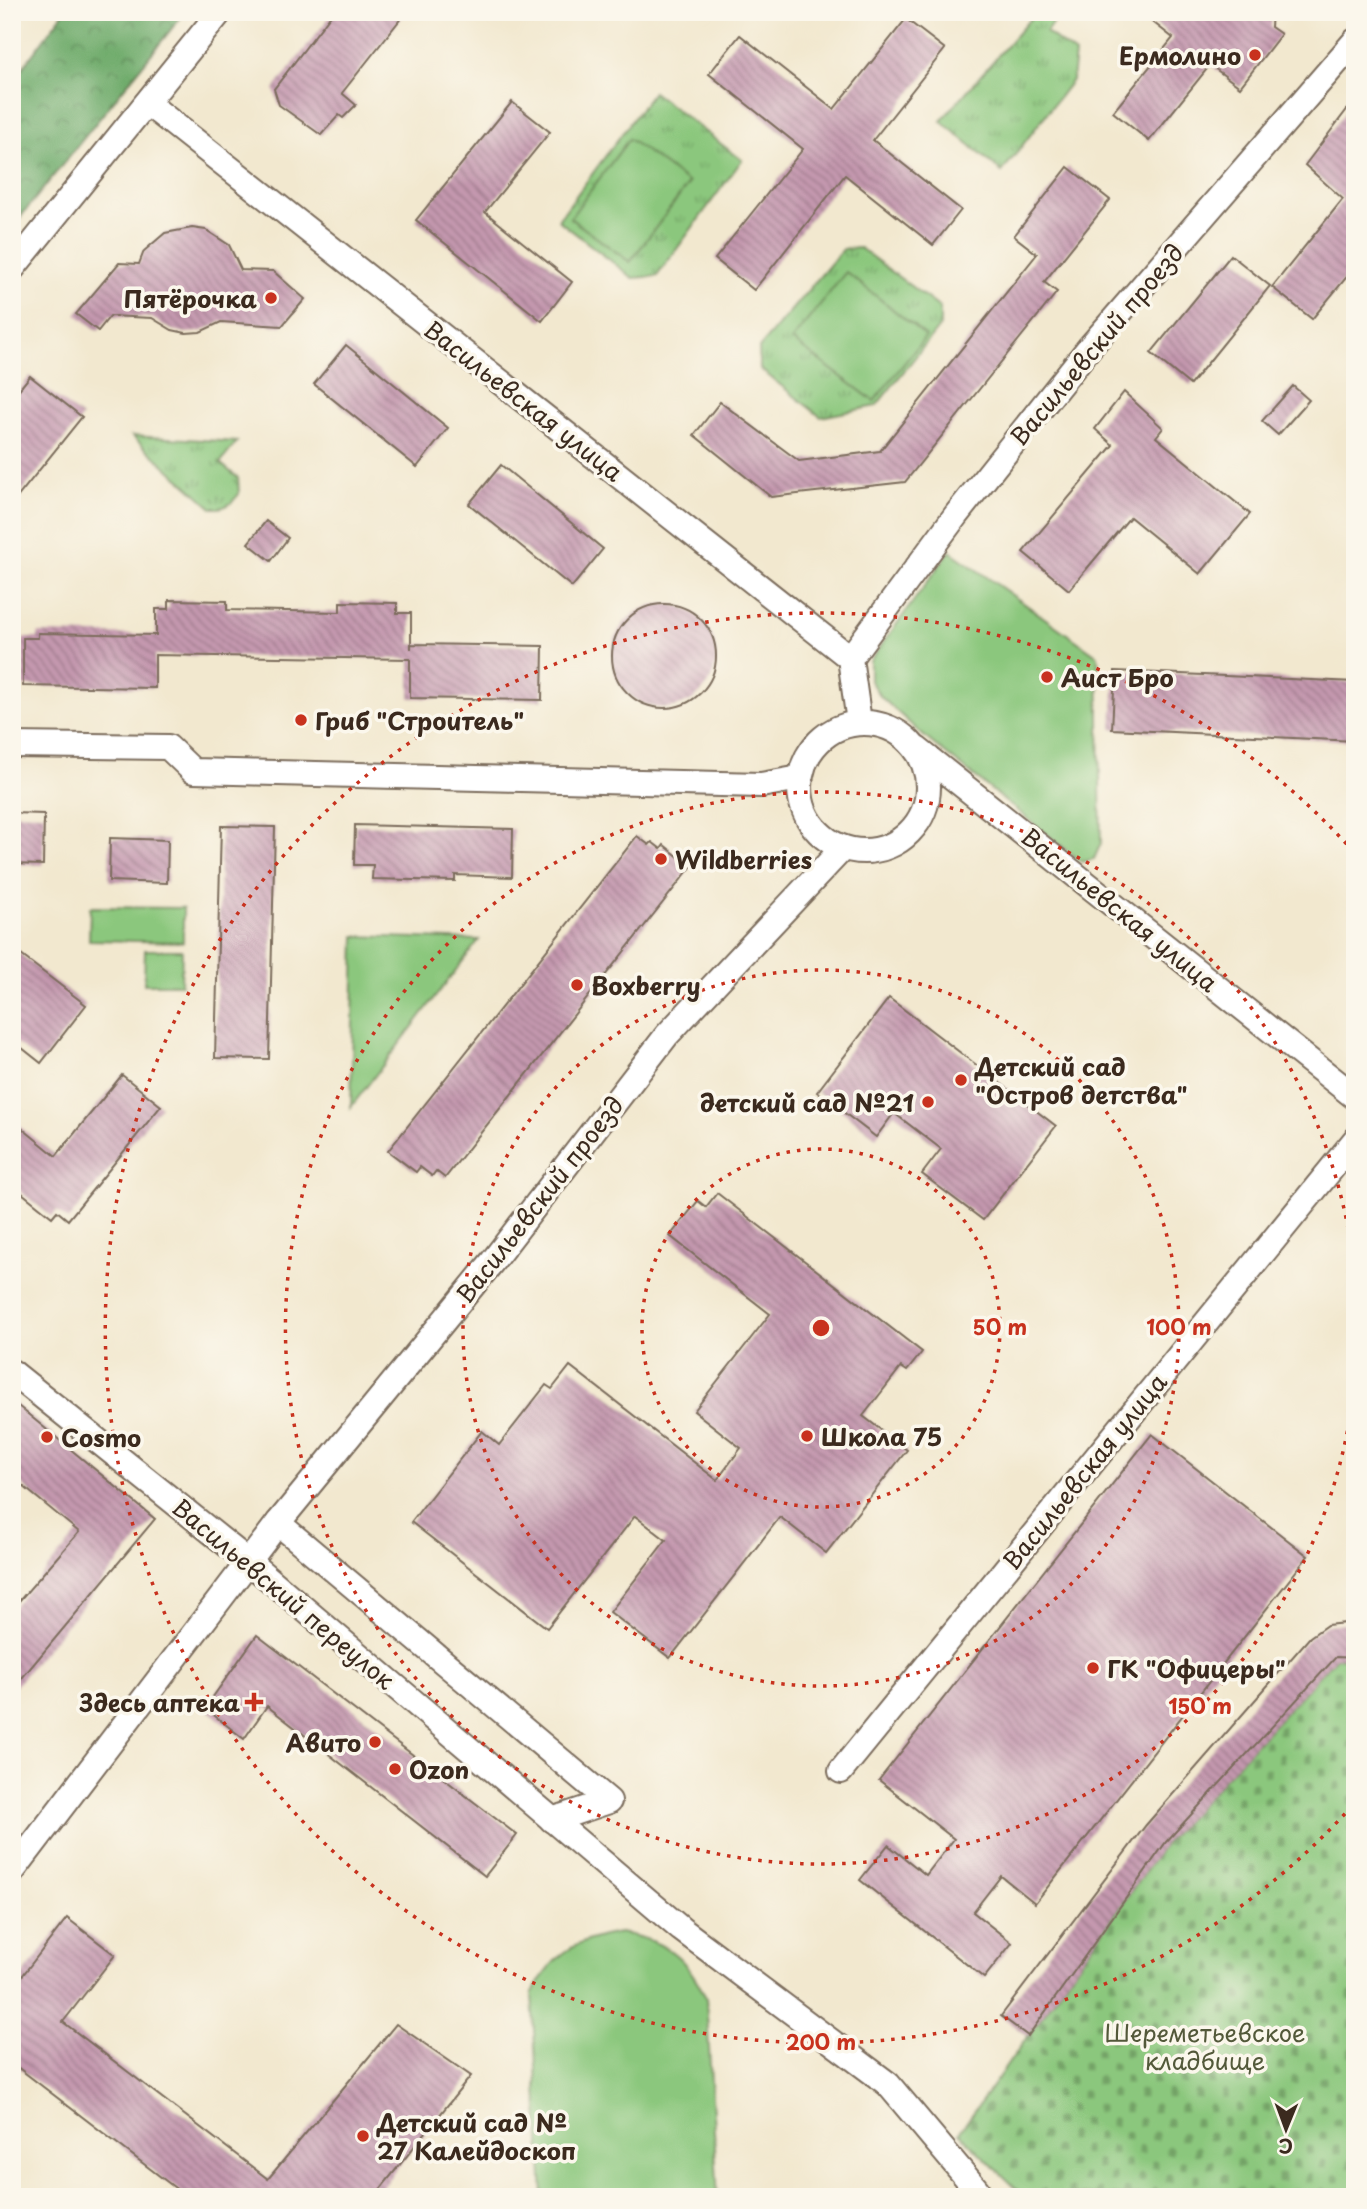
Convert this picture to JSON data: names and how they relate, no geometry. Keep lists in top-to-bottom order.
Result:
{
  "streets": {
    "street": ["Васильевский проезд", "Васильевская улица", "Васильевский переулок"]
  },
  "crossings": [
    ["Васильевский проезд", "Васильевская улица"],
    ["Васильевский проезд", "Васильевский переулок"]
  ],
  "parks": ["Шереметьевское кладбище"],
  "places": {
    "other": [
      "Ермолино",
      "Пятёрочка",
      "Аист Бро",
      "Гриб \"Строитель\"",
      "Wildberries",
      "Boxberry",
      "Детский сад \"Остров детства\"",
      "детский сад №21",
      "Школа 75",
      "Cosmo",
      "ГК \"Офицеры\"",
      "Авито",
      "Ozon",
      "Детский сад № 27 Калейдоскоп"
    ],
    "health": ["Здесь аптека"]
  },
  "north": "bottom",
  "rings": [
    "50 m",
    "100 m",
    "150 m",
    "200 m"
  ]
}
